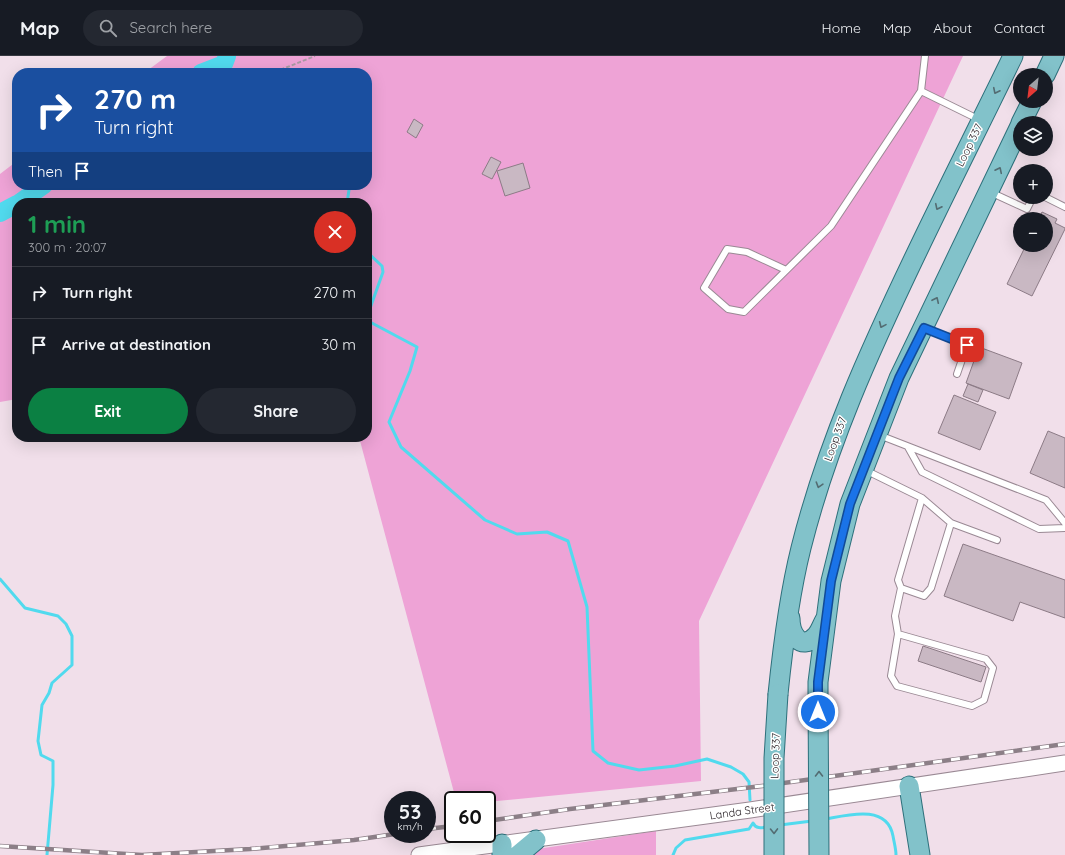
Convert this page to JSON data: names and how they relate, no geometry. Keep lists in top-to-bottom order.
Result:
{
  "streets": {
    "main road": ["Loop 337"],
    "street": ["Landa Street"]
  },
  "north": "bottom left",
  "page": {
    "header": "Map",
    "search": "Search here",
    "nav": [
      "Home",
      "Map",
      "About",
      "Contact"
    ],
    "map_buttons": ["+", "−"],
    "turn": ["270 m", "Turn right"],
    "then": "Then",
    "heading": ["1 min", "300 m · 20:07"],
    "list": [
      {
        "name": "Turn right",
        "value": "270 m"
      },
      {
        "name": "Arrive at destination",
        "value": "30 m"
      }
    ],
    "buttons": ["Exit", "Share"],
    "speed": "53 km/h",
    "limit": "60"
  }
}
